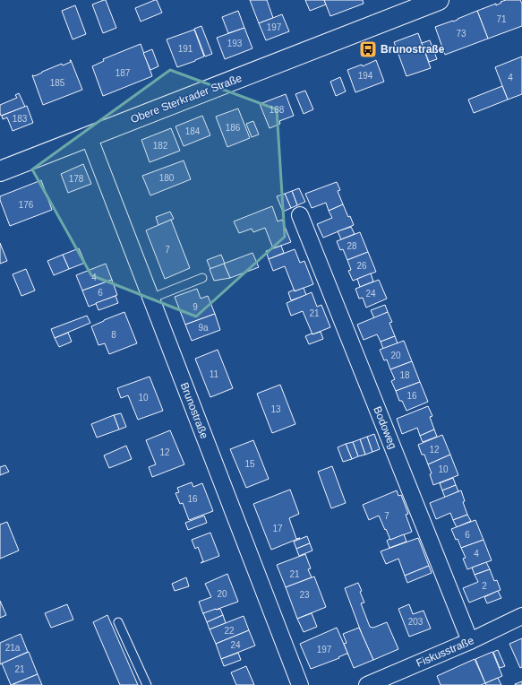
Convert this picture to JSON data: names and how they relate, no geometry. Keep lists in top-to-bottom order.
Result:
{
  "streets": {
    "street": [
      "Obere Sterkrader Straße",
      "Brunostraße",
      "Bodoweg",
      "Fiskusstraße"
    ]
  },
  "crossings": [
    ["Obere Sterkrader Straße", "Brunostraße"],
    ["Bodoweg", "Fiskusstraße"]
  ],
  "places": {
    "bus stop": ["Brunostraße"]
  },
  "house_numbers": [
    "71",
    "197",
    "73",
    "193",
    "191",
    "187",
    "194",
    "4",
    "185",
    "188",
    "183",
    "186",
    "184",
    "182",
    "180",
    "178",
    "176",
    "28",
    "7",
    "26",
    "4",
    "6",
    "24",
    "9",
    "21",
    "9a",
    "8",
    "20",
    "11",
    "18",
    "16",
    "10",
    "13",
    "12",
    "12",
    "15",
    "10",
    "16",
    "7",
    "17",
    "6",
    "4",
    "21",
    "2",
    "20",
    "23",
    "203",
    "22",
    "24",
    "21a",
    "197",
    "21"
  ]
}
